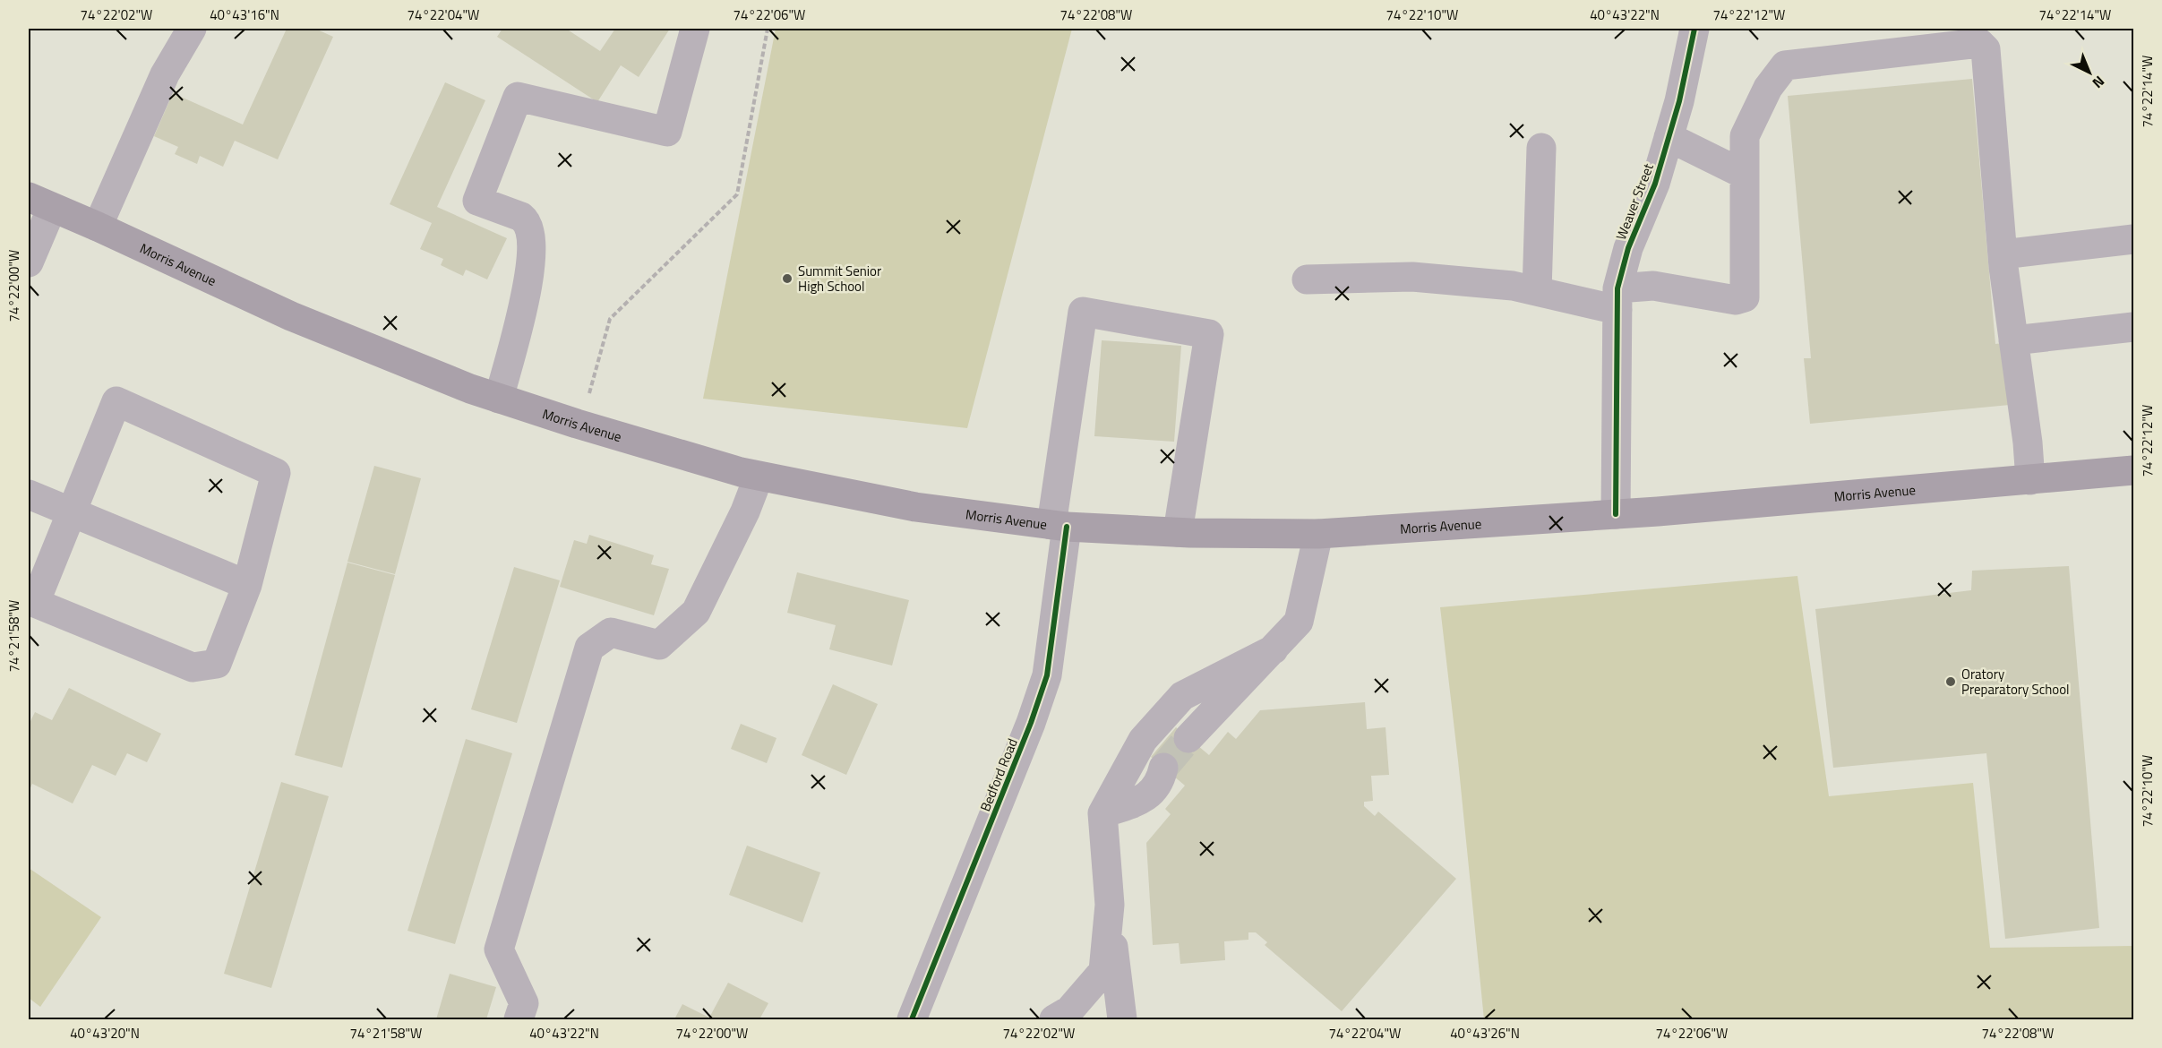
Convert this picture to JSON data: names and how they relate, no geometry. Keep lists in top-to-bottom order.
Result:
{
  "streets": {
    "main road": ["Morris Avenue"],
    "street": ["Weaver Street", "Bedford Road"]
  },
  "crossings": [
    ["Weaver Street", "Morris Avenue"],
    ["Morris Avenue", "Bedford Road"]
  ],
  "places": ["Summit Senior High School", "Oratory Preparatory School"],
  "north": "bottom right",
  "coordinates": [
    "74°22'02\"W",
    "40°43'16\"N",
    "74°22'04\"W",
    "74°22'06\"W",
    "74°22'08\"W",
    "74°22'10\"W",
    "40°43'22\"N",
    "74°22'12\"W",
    "74°22'14\"W",
    "74°22'00\"W",
    "74°21'58\"W",
    "40°43'20\"N",
    "40°43'26\"N"
  ]
}
